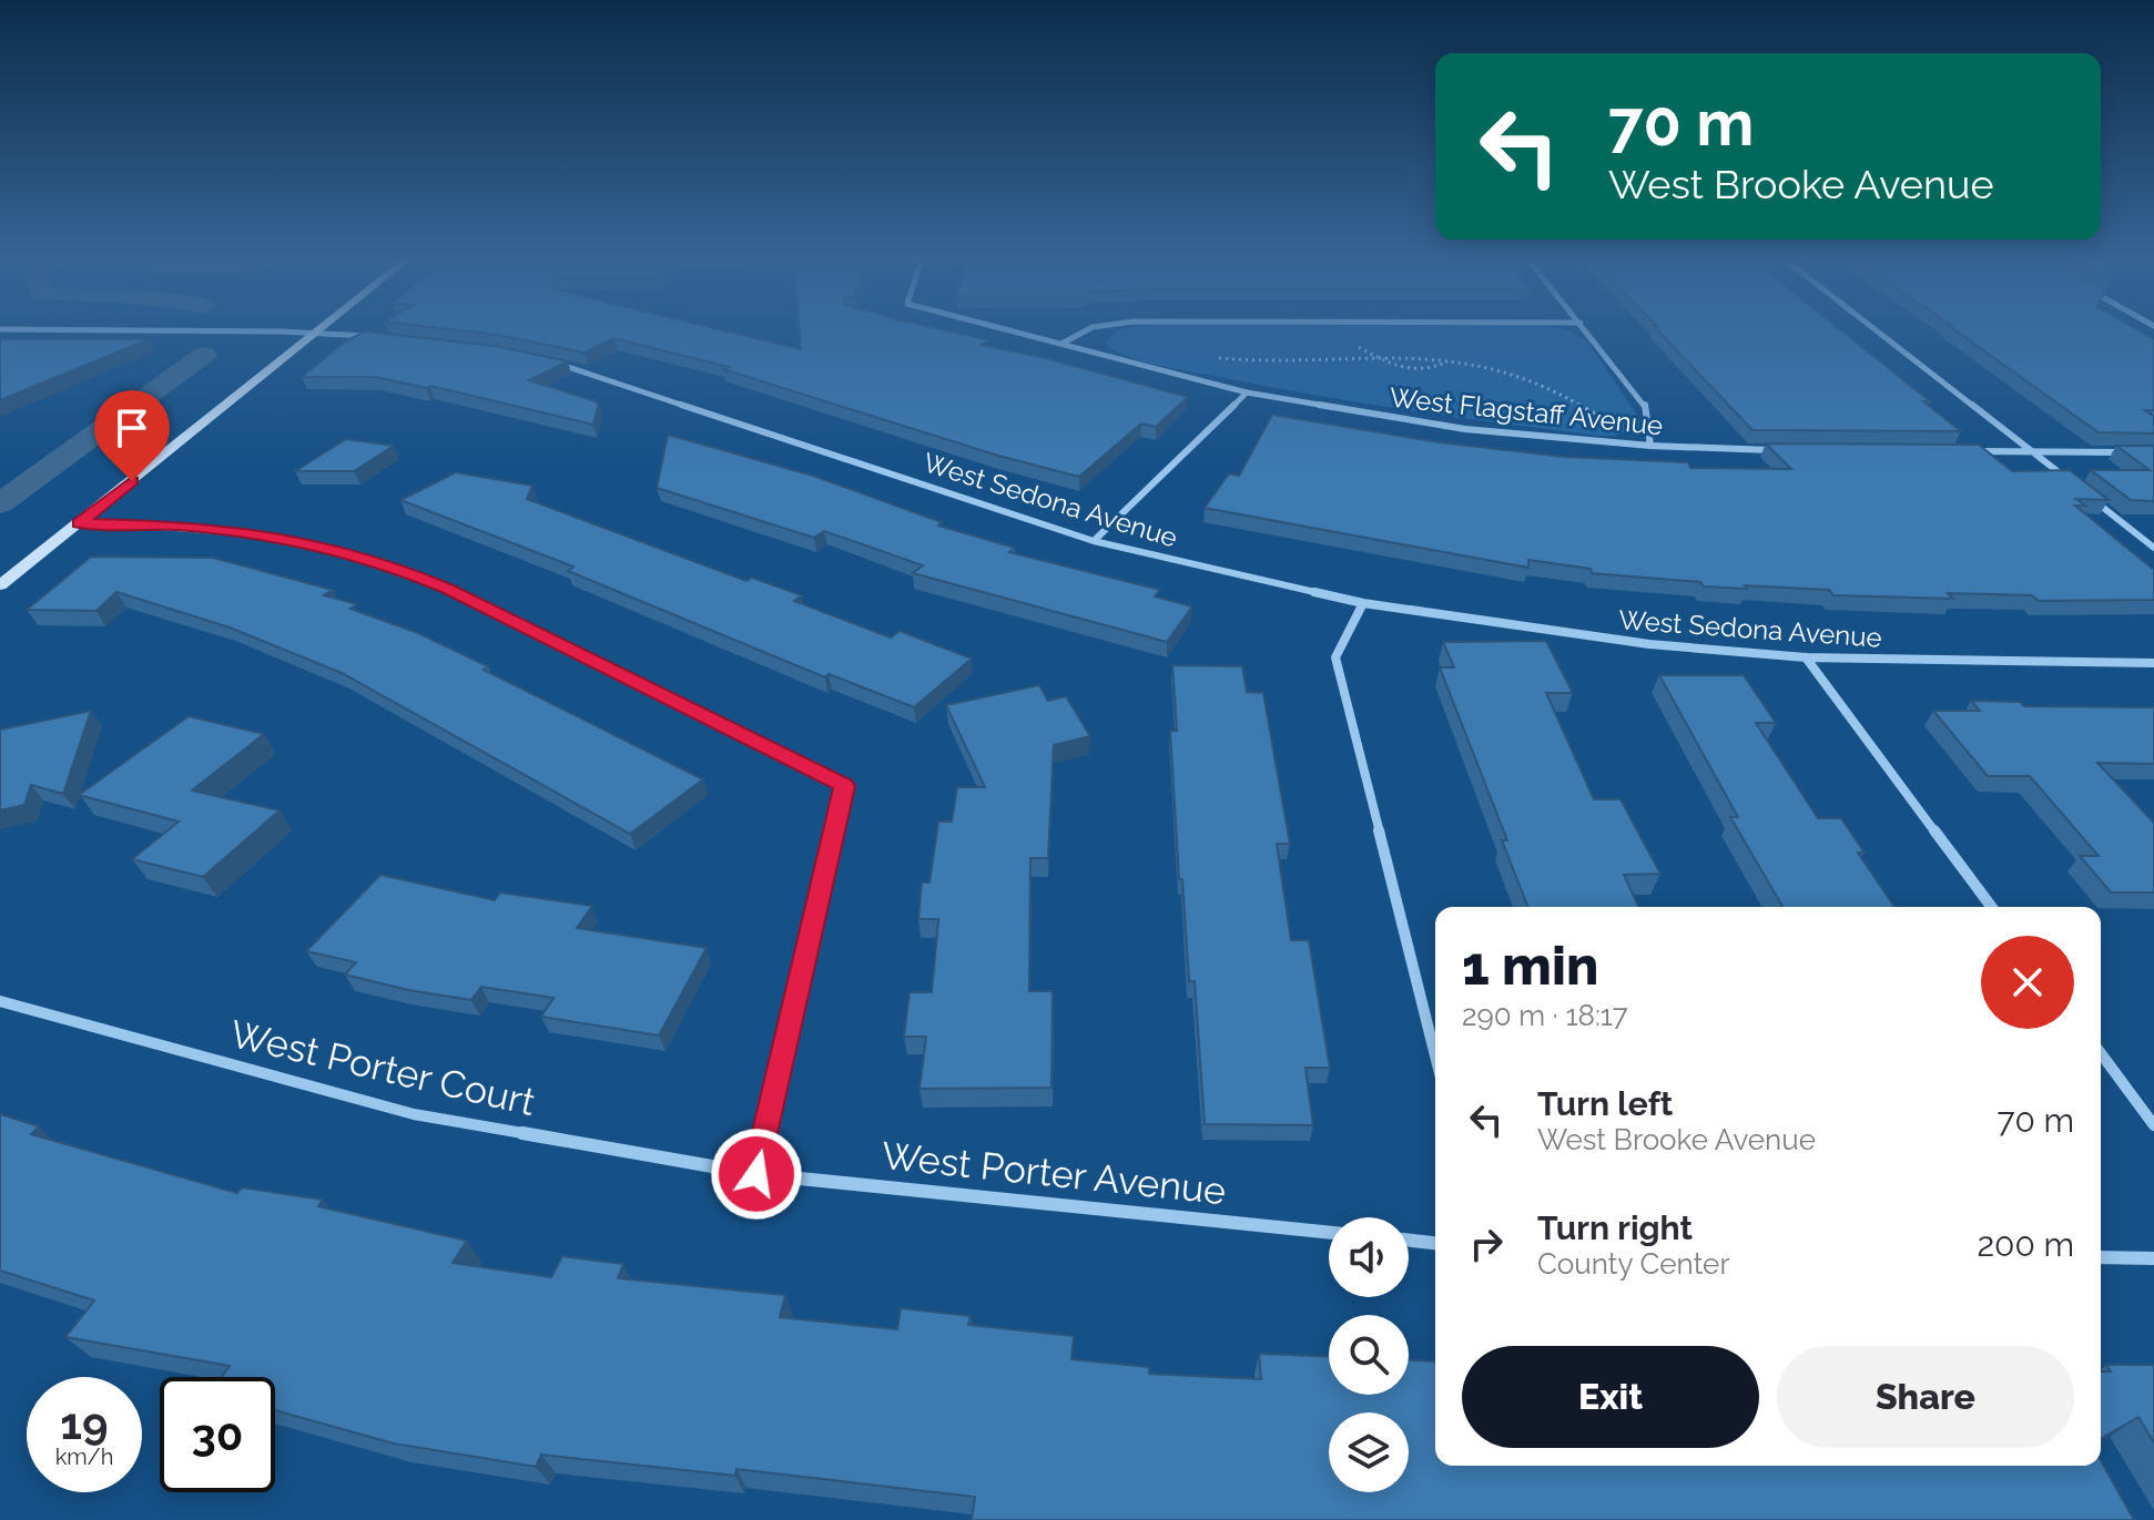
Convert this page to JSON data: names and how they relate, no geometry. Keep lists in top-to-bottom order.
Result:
{
  "streets": {
    "street": [
      "West Flagstaff Avenue",
      "West Sedona Avenue",
      "West Porter Court",
      "West Porter Avenue"
    ]
  },
  "crossings": [
    ["West Porter Court", "West Porter Avenue"]
  ],
  "page": {
    "turn": ["70 m", "West Brooke Avenue"],
    "heading": ["1 min", "290 m · 18:17"],
    "list": [
      {
        "name": "Turn left",
        "note": "West Brooke Avenue",
        "value": "70 m"
      },
      {
        "name": "Turn right",
        "note": "County Center",
        "value": "200 m"
      }
    ],
    "buttons": ["Exit", "Share"],
    "speed": "19 km/h",
    "limit": "30"
  }
}
